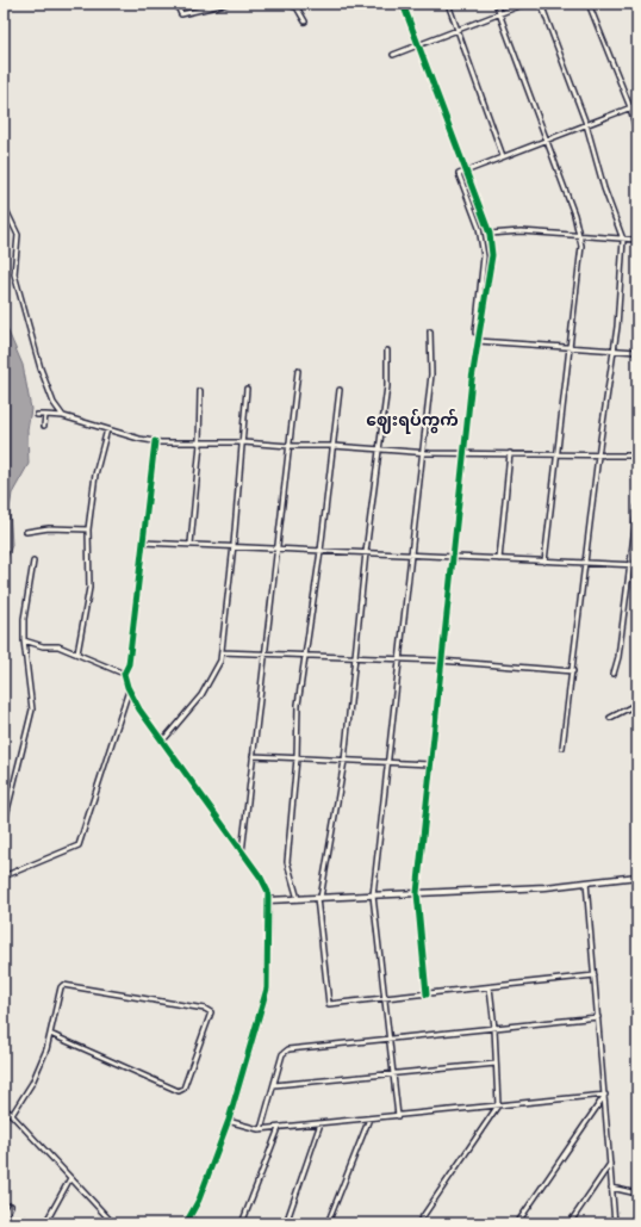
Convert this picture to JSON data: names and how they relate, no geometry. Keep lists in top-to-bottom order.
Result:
{
  "districts": ["ဈေးရပ်ကွက်"]
}
